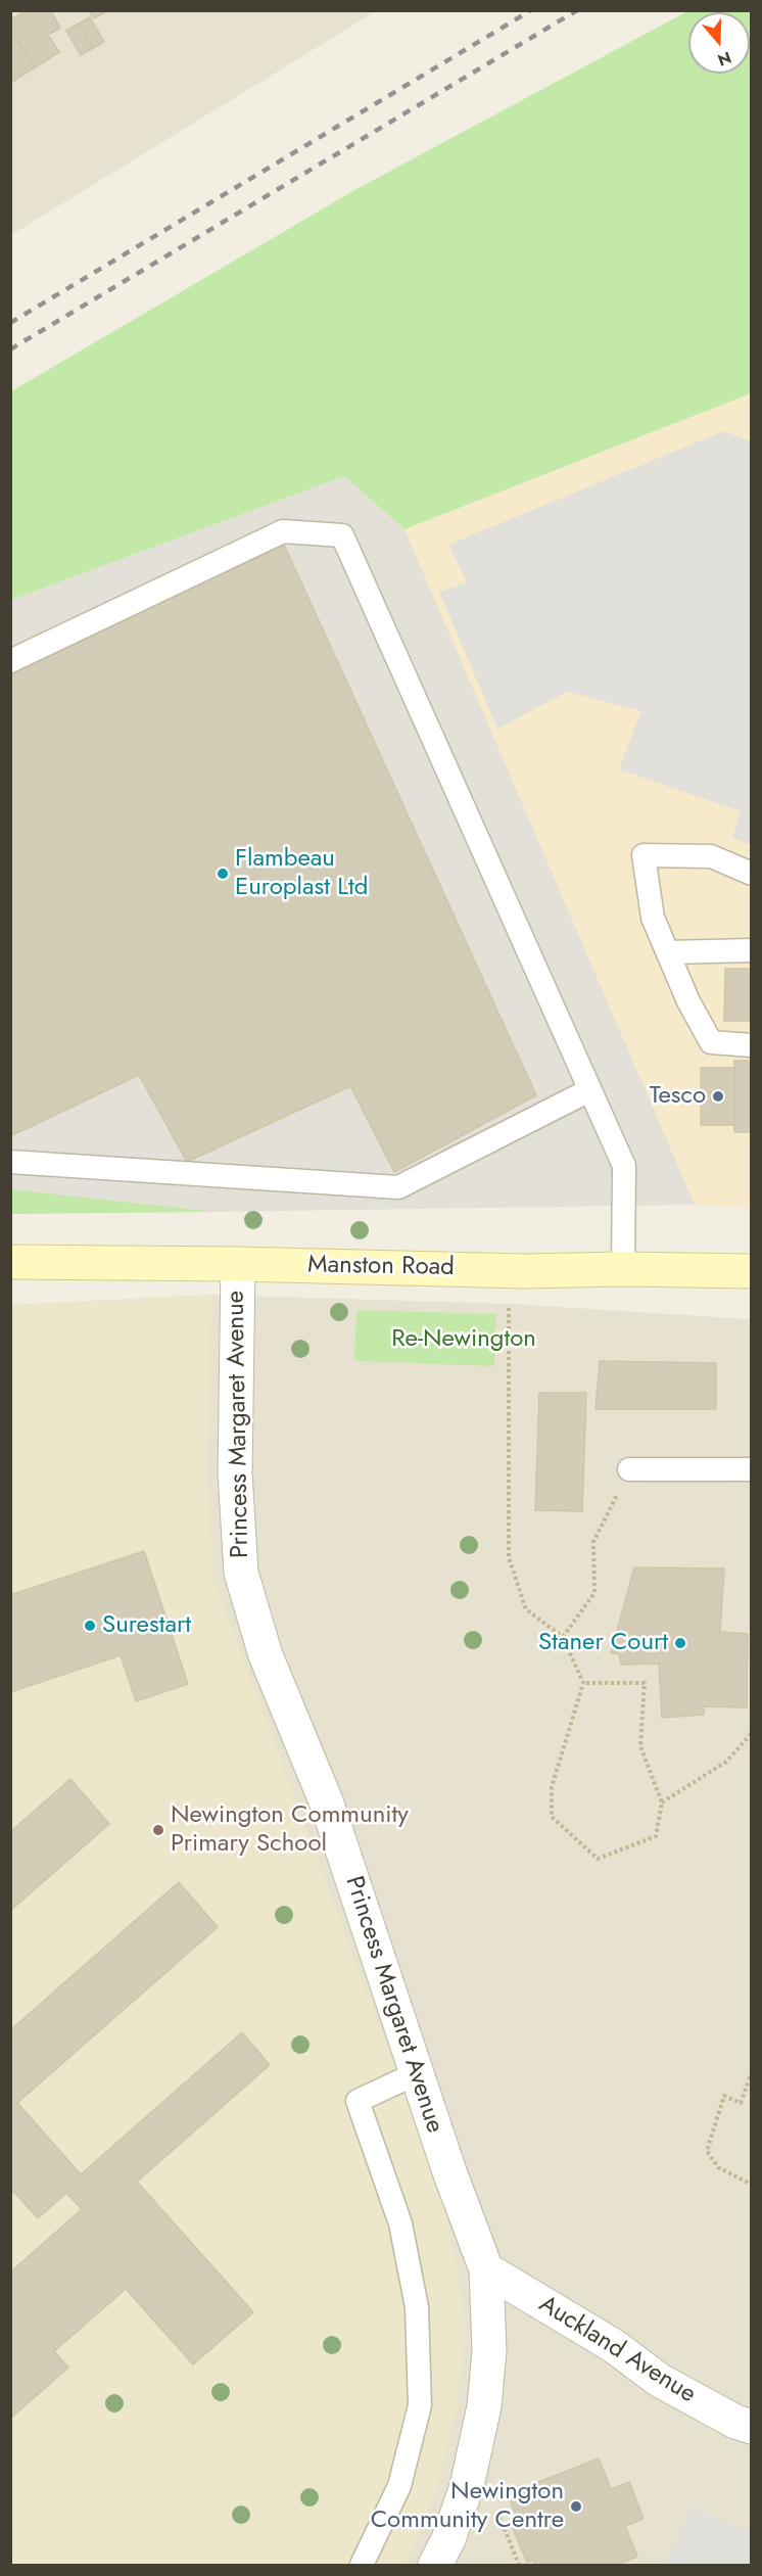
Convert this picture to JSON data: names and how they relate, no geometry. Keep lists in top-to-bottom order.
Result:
{
  "streets": {
    "main road": ["Manston Road"],
    "street": ["Princess Margaret Avenue", "Auckland Avenue"]
  },
  "crossings": [
    ["Manston Road", "Princess Margaret Avenue"],
    ["Princess Margaret Avenue", "Auckland Avenue"]
  ],
  "parks": ["Re-Newington"],
  "places": [
    "Flambeau Europlast Ltd",
    "Tesco",
    "Surestart",
    "Staner Court",
    "Newington Community Primary School",
    "Newington Community Centre"
  ],
  "north": "bottom"
}
